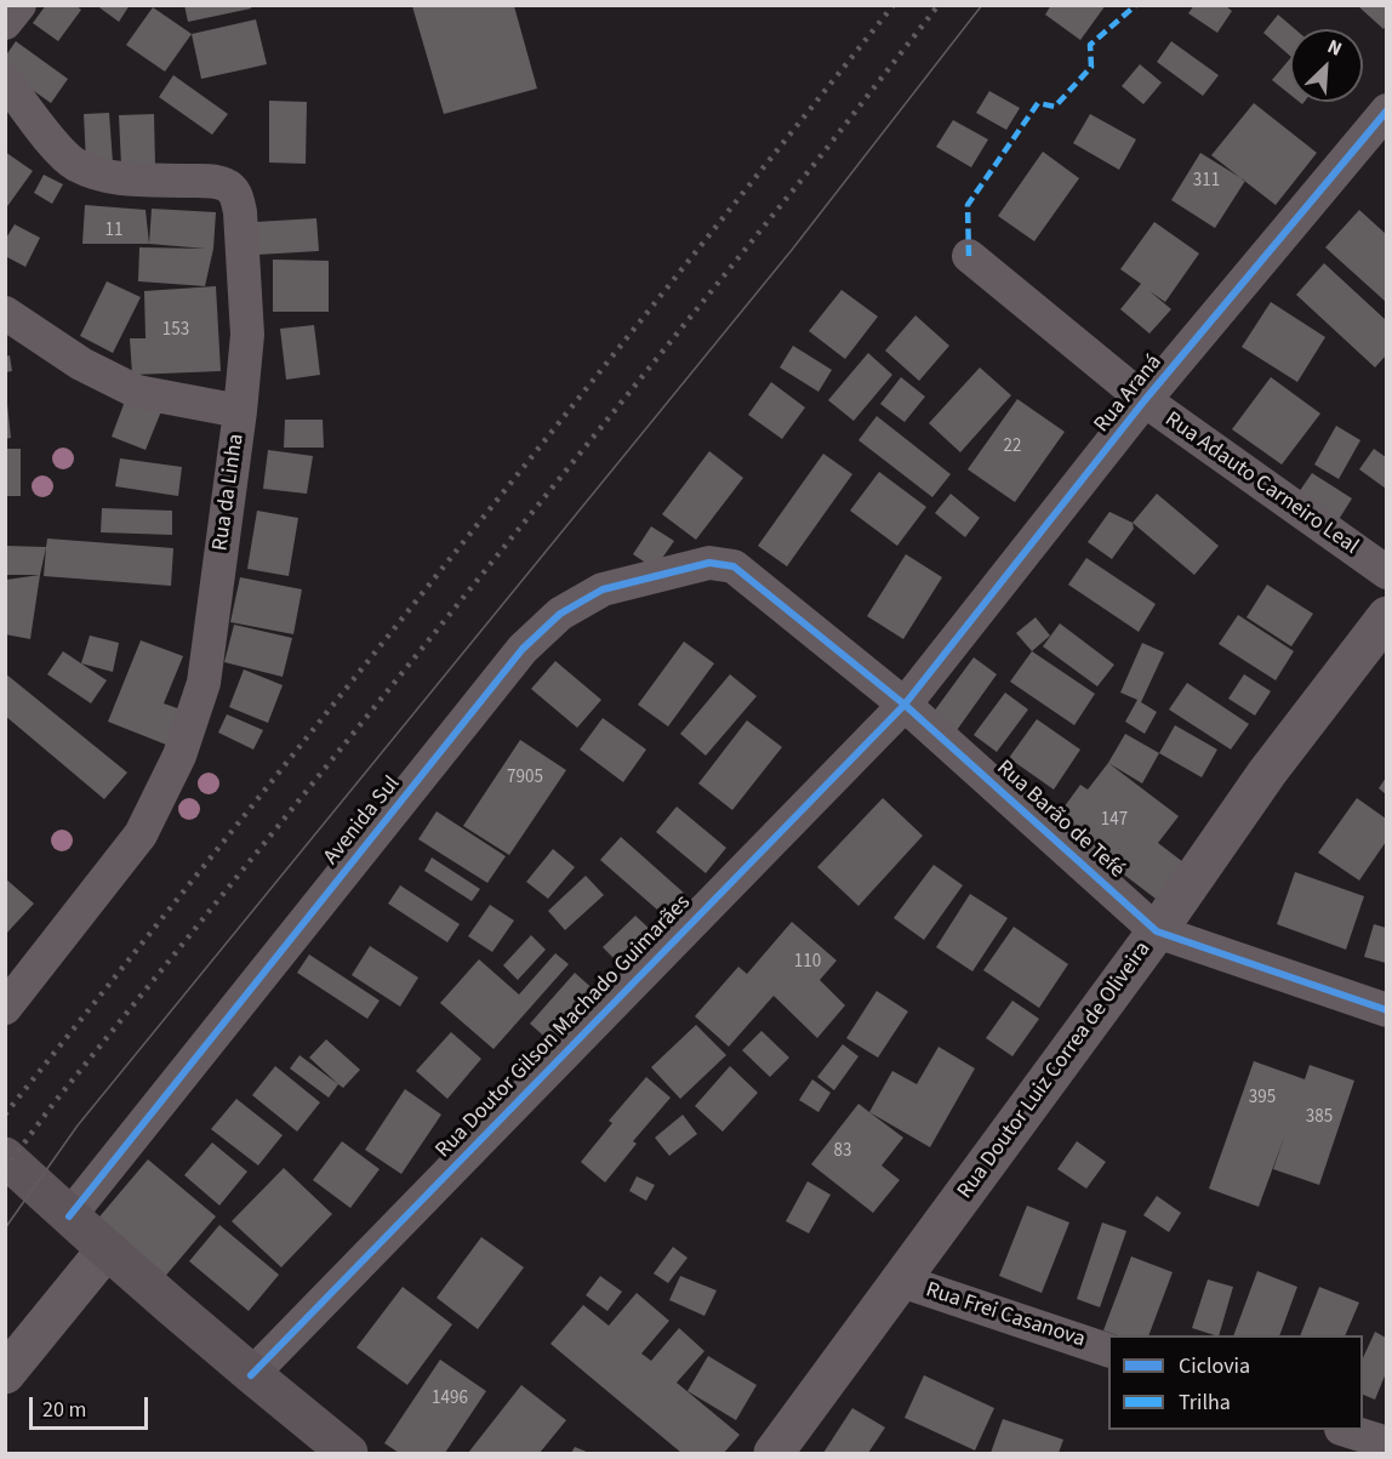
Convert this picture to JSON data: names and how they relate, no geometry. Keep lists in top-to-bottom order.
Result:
{
  "streets": {
    "street": [
      "Rua Araná",
      "Rua Adauto Carneiro Leal",
      "Rua da Linha",
      "Rua Barão de Tefé",
      "Avenida Sul",
      "Rua Doutor Gilson Machado Guimarães",
      "Rua Doutor Luiz Correa de Oliveira",
      "Rua Frei Casanova"
    ]
  },
  "crossings": [
    ["Rua Araná", "Rua Adauto Carneiro Leal"],
    ["Rua Araná", "Rua Barão de Tefé"],
    ["Rua Araná", "Rua Doutor Gilson Machado Guimarães"],
    ["Rua Barão de Tefé", "Avenida Sul"],
    ["Rua Barão de Tefé", "Rua Doutor Gilson Machado Guimarães"],
    ["Rua Barão de Tefé", "Rua Doutor Luiz Correa de Oliveira"],
    ["Rua Doutor Luiz Correa de Oliveira", "Rua Frei Casanova"]
  ],
  "house_numbers": [
    "311",
    "11",
    "153",
    "22",
    "7905",
    "147",
    "110",
    "395",
    "385",
    "83",
    "1496"
  ],
  "legend": ["Ciclovia", "Trilha"],
  "scale_bar": "20 m",
  "north": "top right"
}
